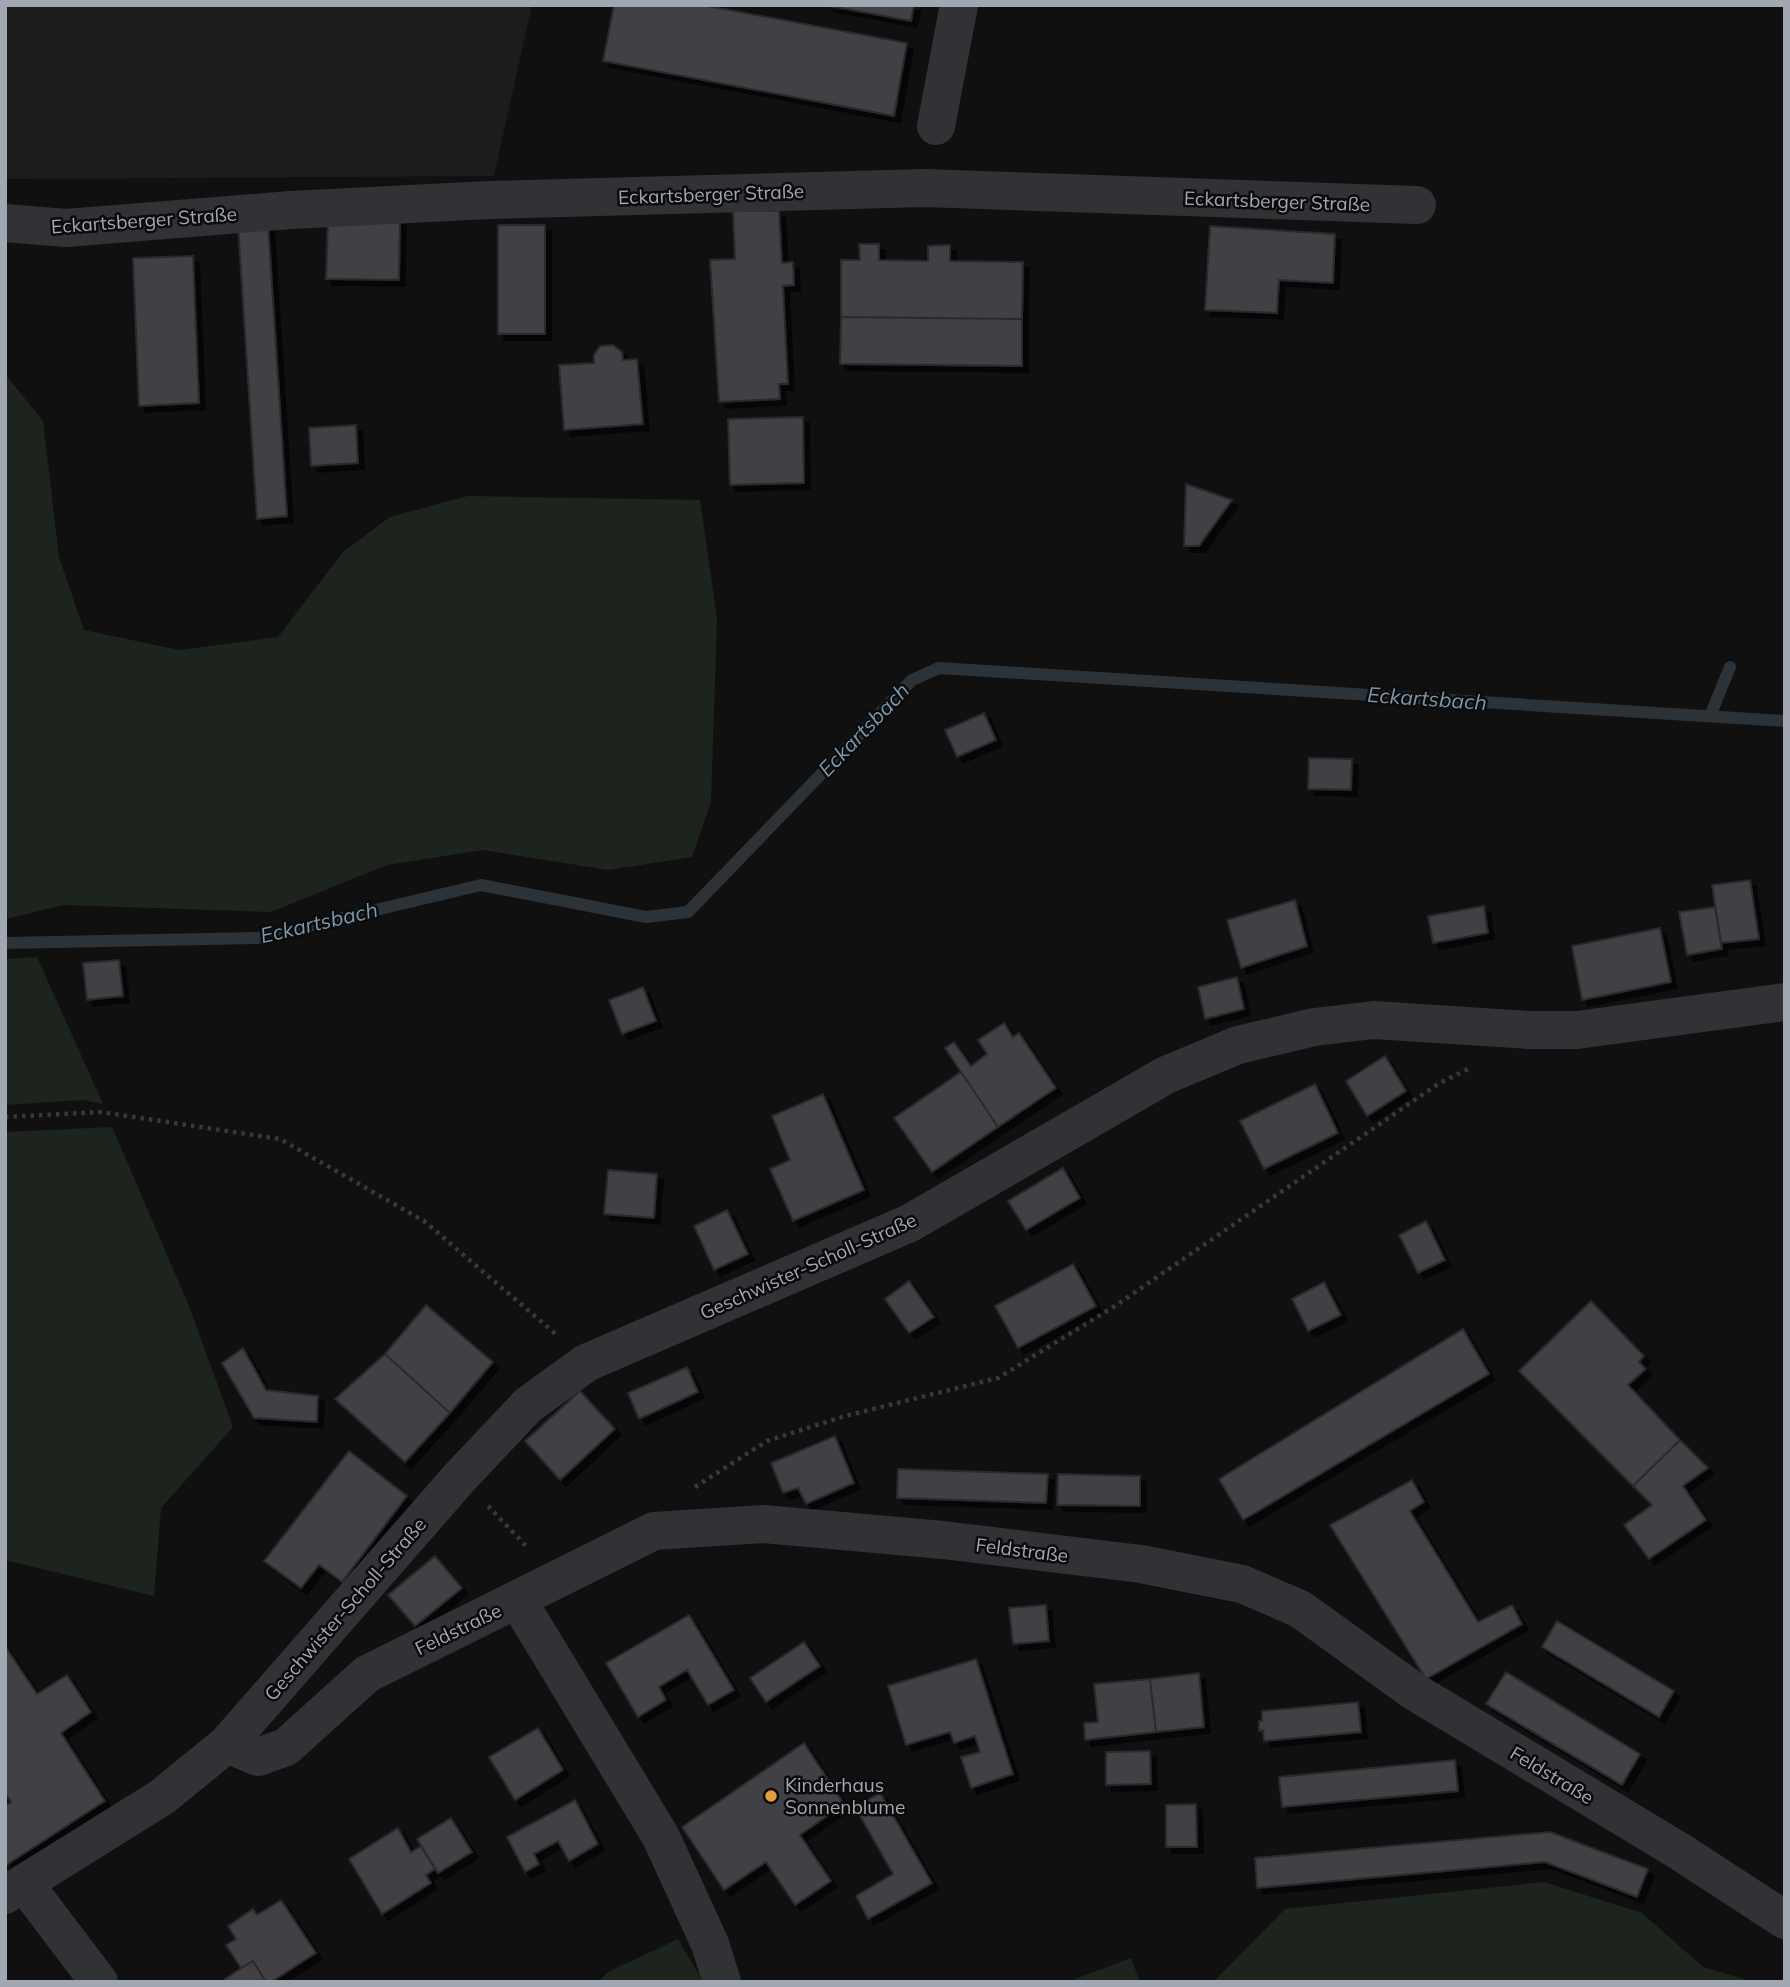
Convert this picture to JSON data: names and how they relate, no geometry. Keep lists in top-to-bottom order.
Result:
{
  "streets": {
    "street": ["Eckartsberger Straße", "Geschwister-Scholl-Straße", "Feldstraße"]
  },
  "crossings": [
    ["Geschwister-Scholl-Straße", "Feldstraße"]
  ],
  "water": ["Eckartsbach"],
  "places": ["Kinderhaus Sonnenblume"]
}
